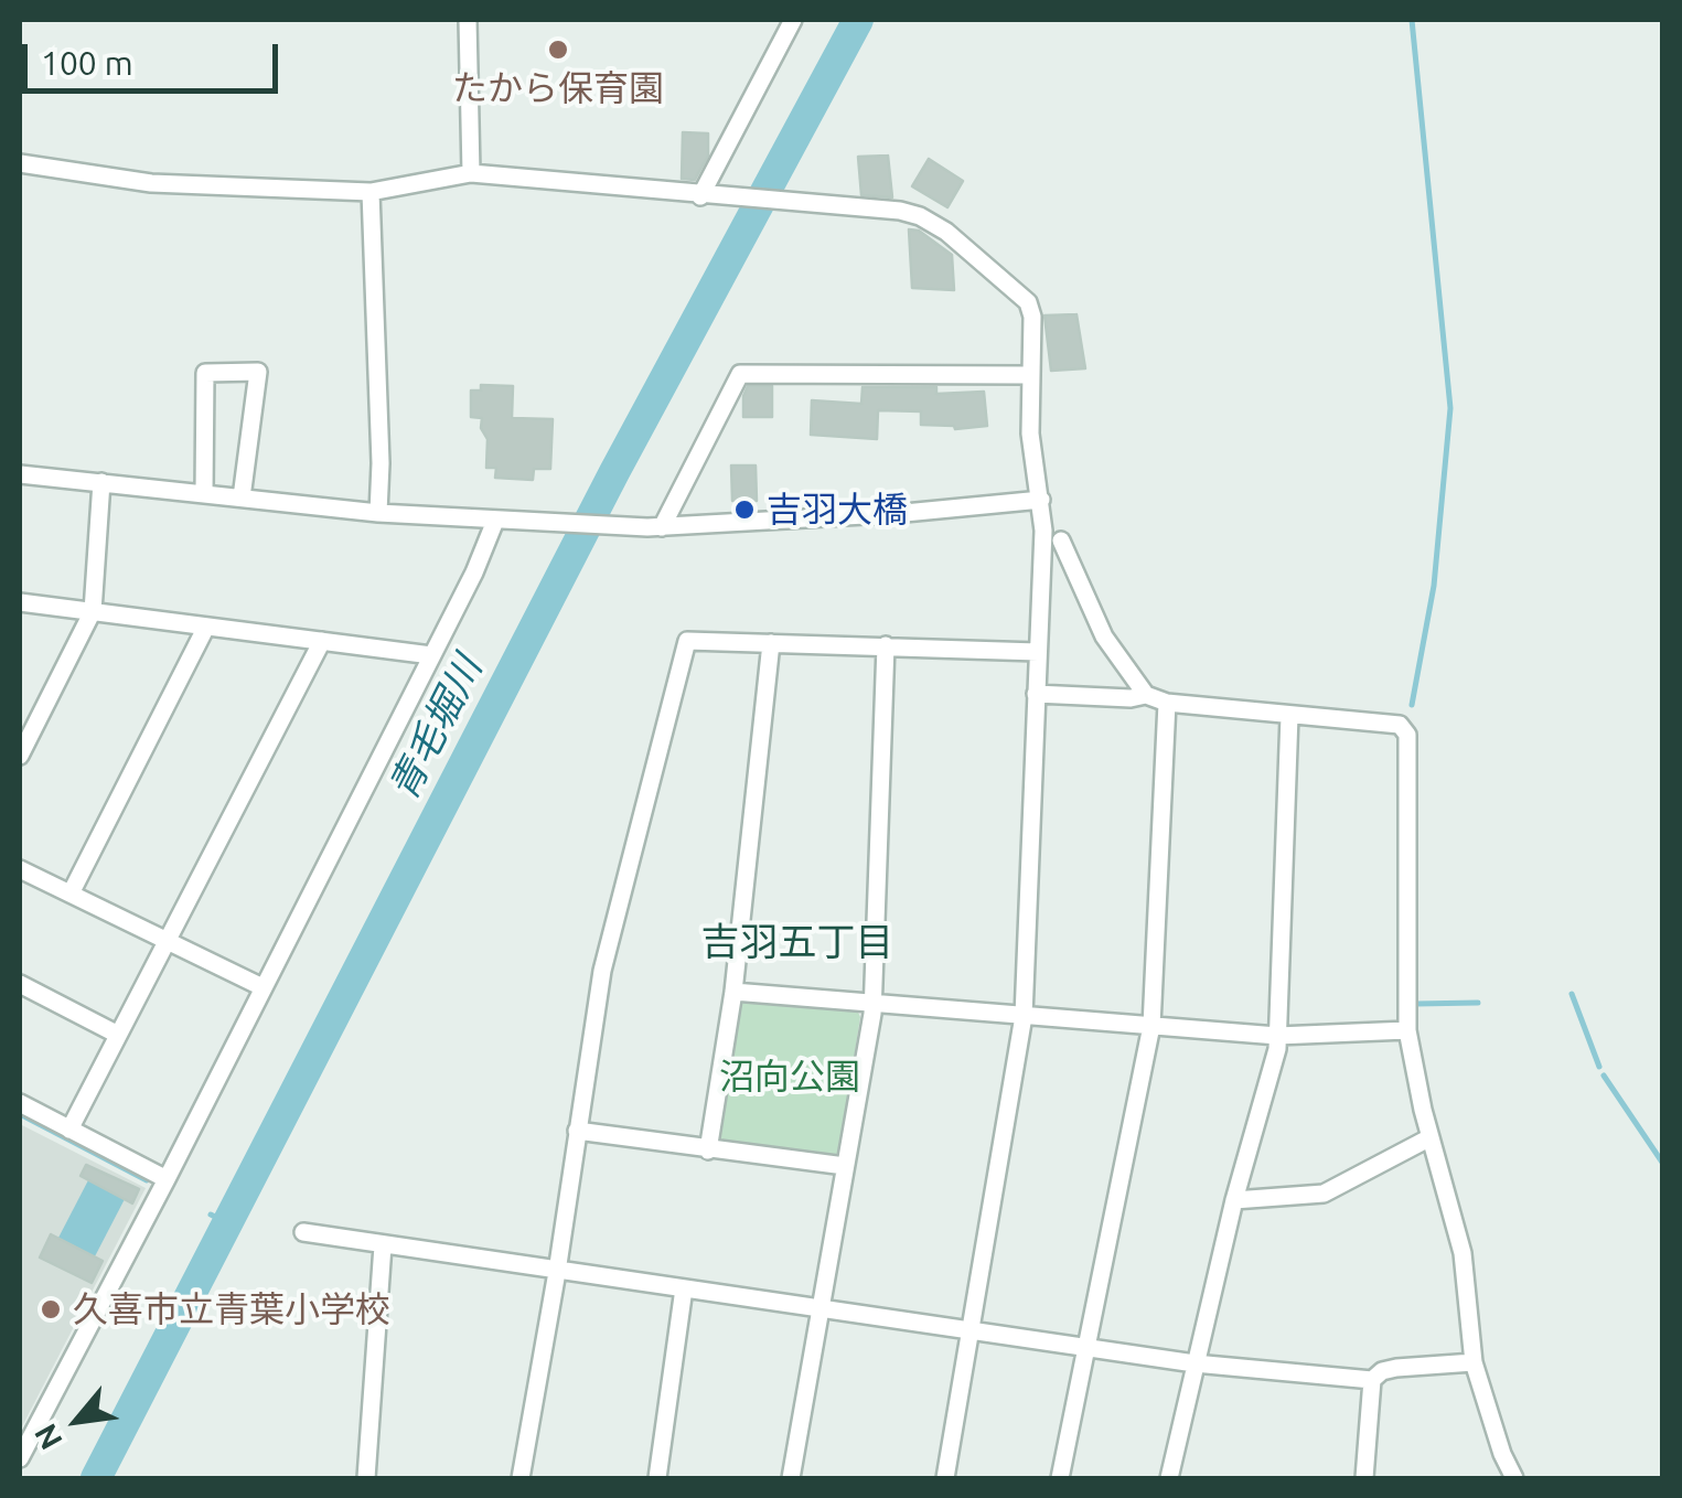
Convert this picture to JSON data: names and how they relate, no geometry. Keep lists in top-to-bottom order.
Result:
{
  "districts": ["吉羽五丁目"],
  "water": ["青毛堀川"],
  "parks": ["沼向公園"],
  "places": ["たから保育園", "吉羽大橋", "久喜市立青葉小学校"],
  "scale_bar": "100 m",
  "north": "bottom left"
}
